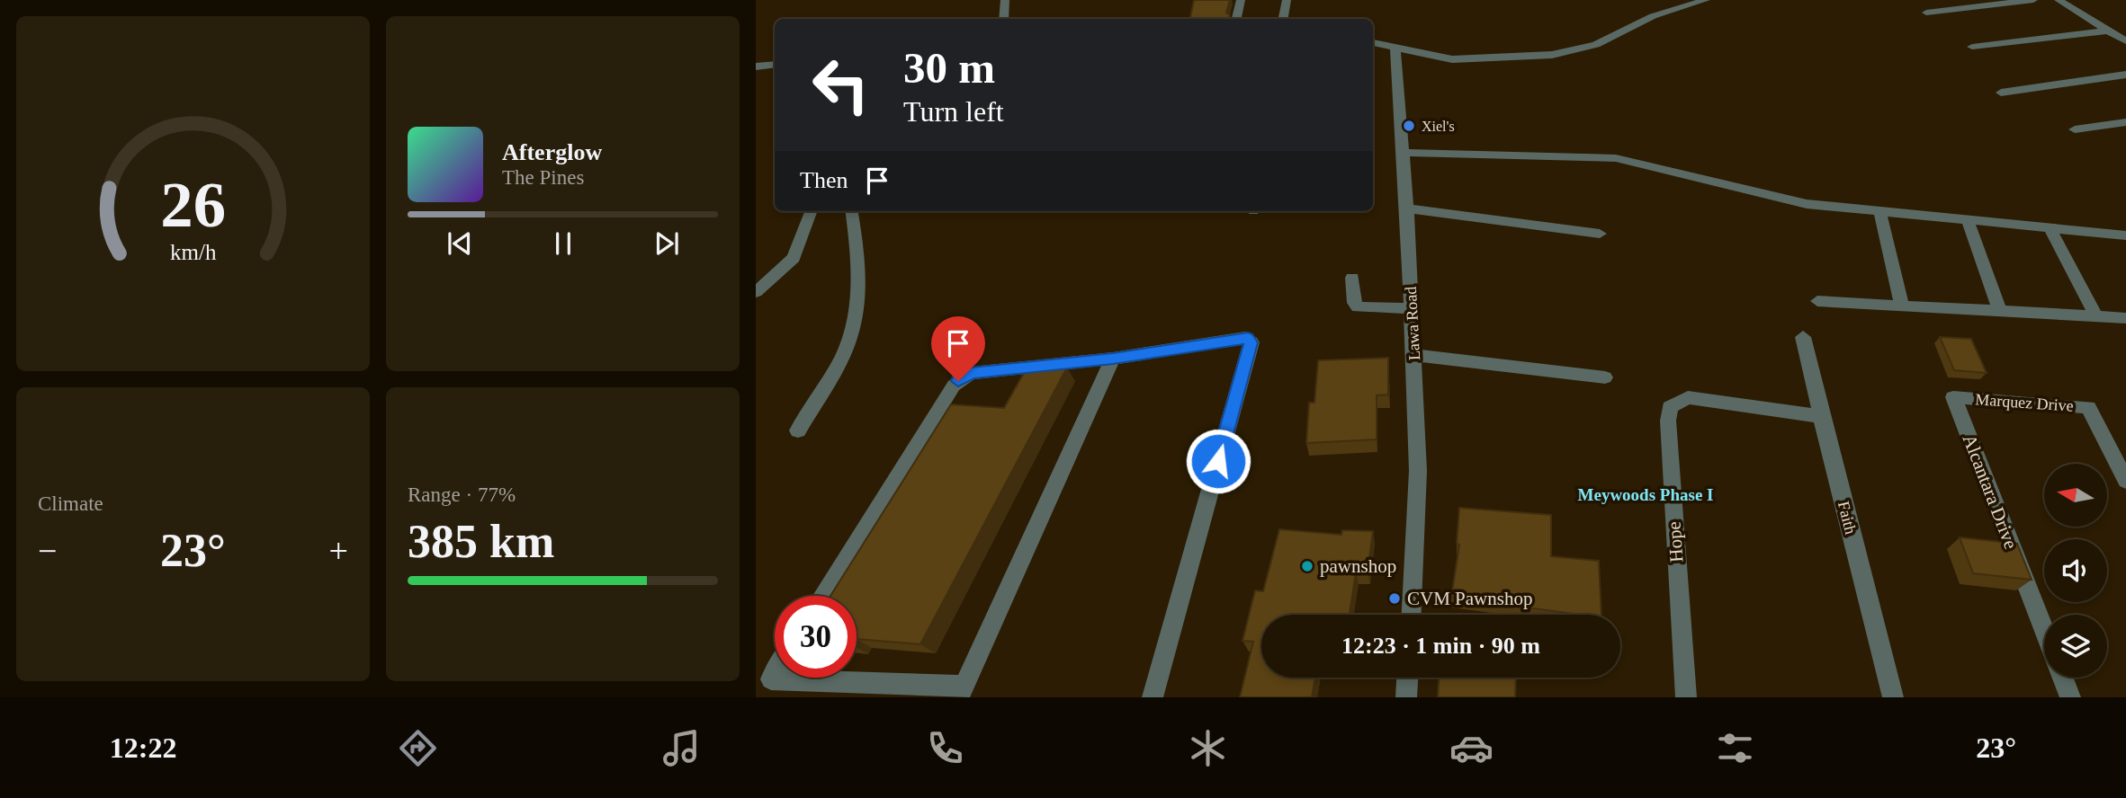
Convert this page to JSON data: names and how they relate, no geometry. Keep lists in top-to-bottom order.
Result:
{
  "streets": {
    "street": [
      "Lawa Road",
      "Marquez Drive",
      "Alcantara Drive",
      "Faith",
      "Hope"
    ]
  },
  "crossings": [
    ["Marquez Drive", "Alcantara Drive"],
    ["Faith", "Hope"]
  ],
  "districts": ["Meywoods Phase I"],
  "places": ["Xiel's", "pawnshop", "CVM Pawnshop"],
  "north": "left",
  "page": {
    "turn": ["30 m", "Turn left"],
    "song": ["Afterglow", "The Pines"],
    "then": "Then",
    "tile": [
      "Climate",
      ["Range · 77%", "385 km"]
    ],
    "heat": ["−", "23°", "+"],
    "limit": "30",
    "trip": "12:23 · 1 min · 90 m",
    "tabs": ["12:22", "23°"],
    "gauge": ["26", "km/h"]
  }
}
